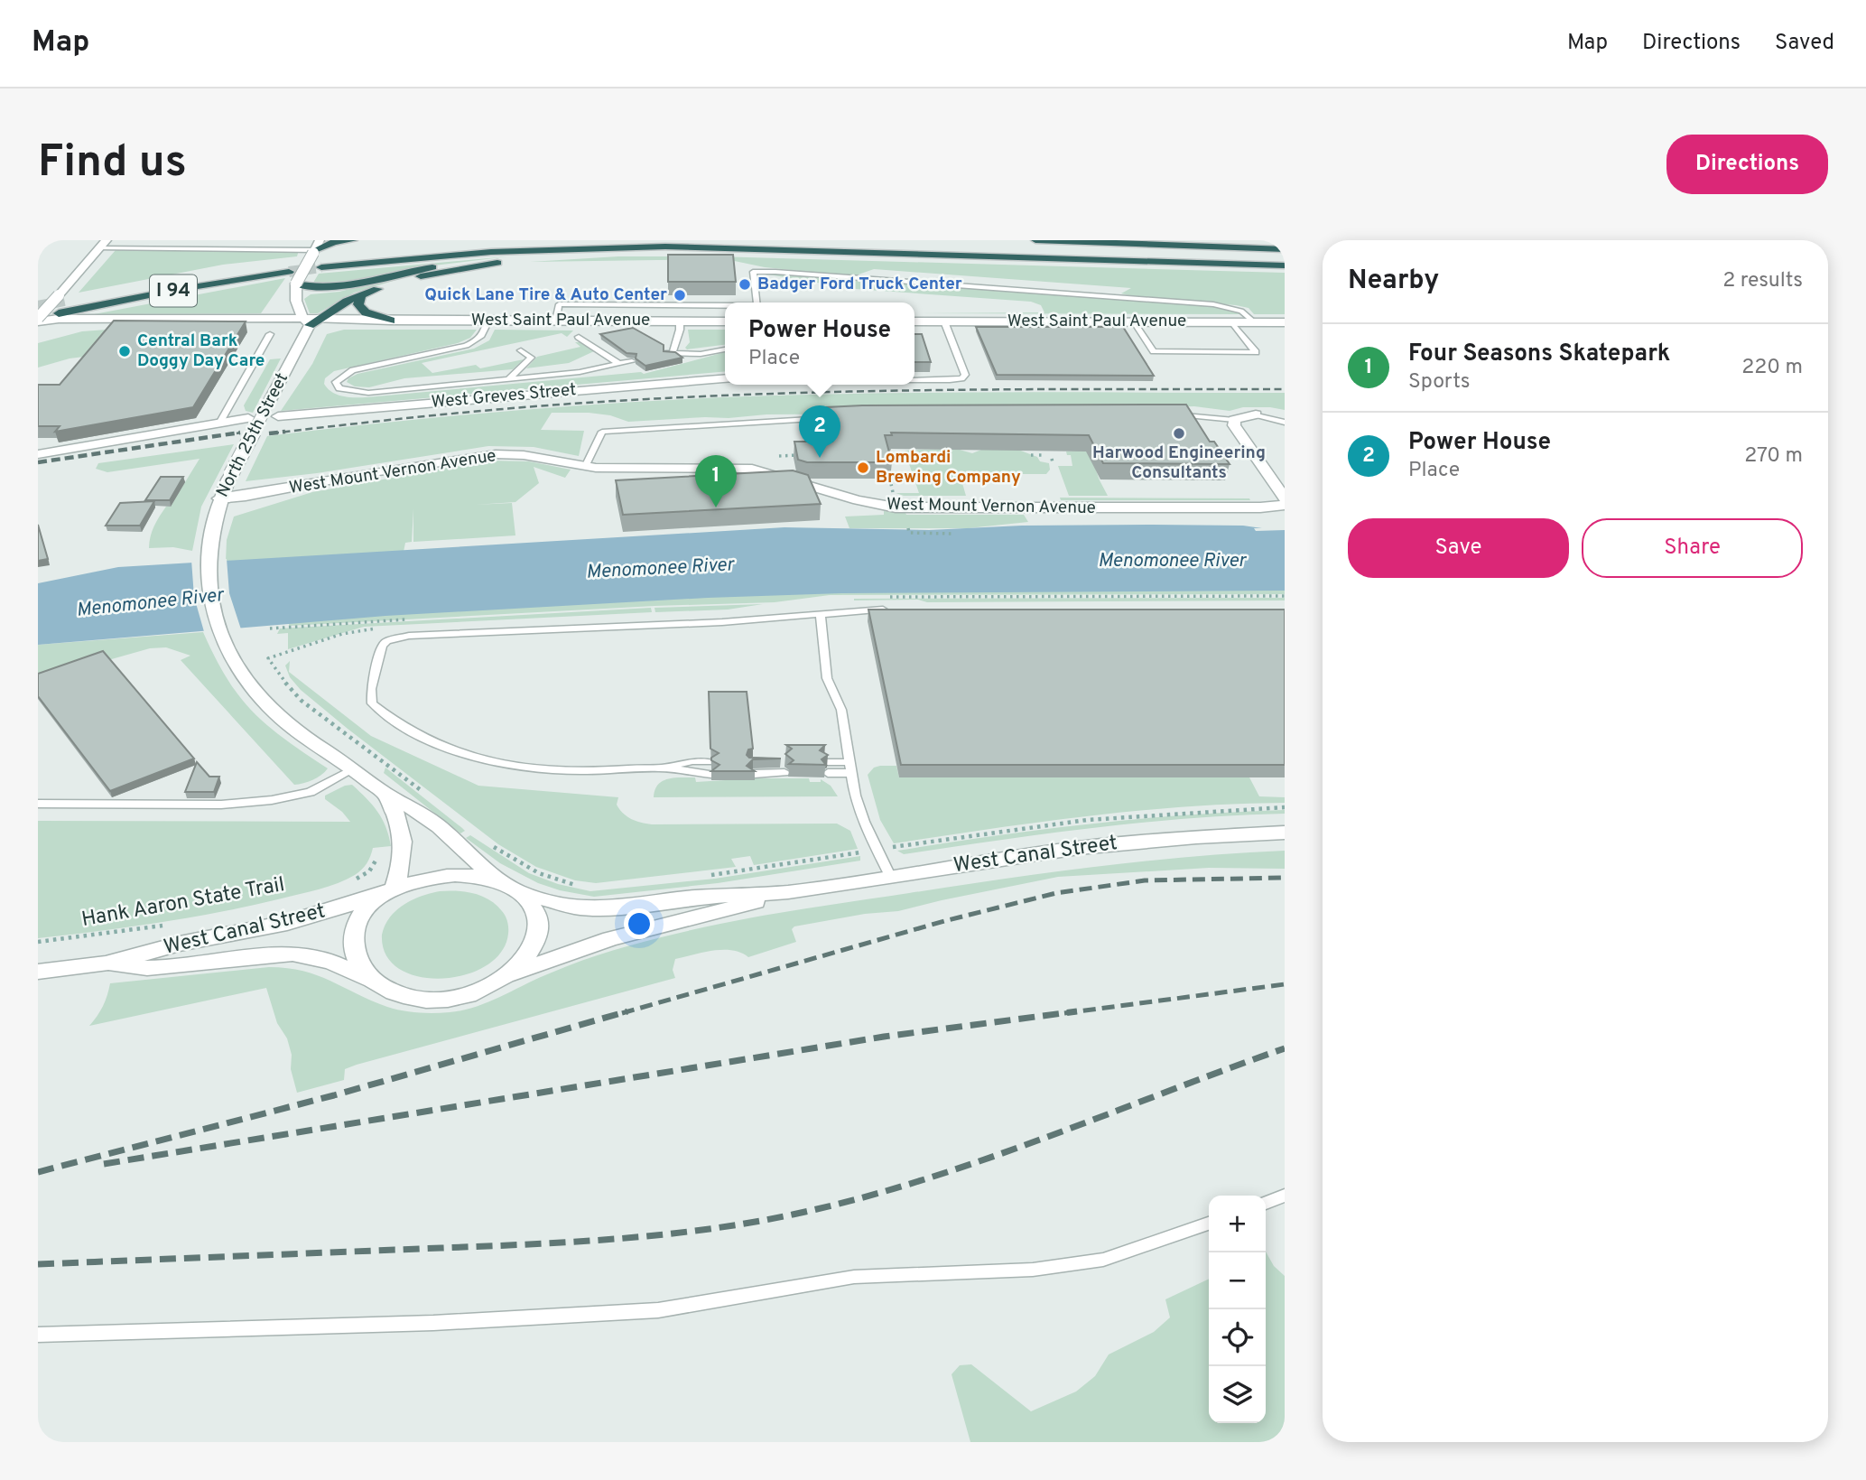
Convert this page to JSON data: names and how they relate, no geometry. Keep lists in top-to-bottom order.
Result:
{
  "streets": {
    "highway": ["I 94"],
    "street": [
      "West Saint Paul Avenue",
      "West Greves Street",
      "North 25th Street",
      "West Mount Vernon Avenue",
      "West Canal Street"
    ],
    "path": ["Hank Aaron State Trail"]
  },
  "crossings": [
    ["West Saint Paul Avenue", "North 25th Street"],
    ["North 25th Street", "West Mount Vernon Avenue"],
    ["North 25th Street", "West Canal Street"]
  ],
  "water": ["Menomonee River"],
  "places": [
    "Badger Ford Truck Center",
    "Quick Lane Tire & Auto Center",
    "Central Bark Doggy Day Care",
    "Harwood Engineering Consultants",
    "Lombardi Brewing Company"
  ],
  "page": {
    "header": "Map",
    "nav": ["Map", "Directions", "Saved"],
    "buttons": [
      "Directions",
      ["Save", "Share"]
    ],
    "title": "Find us",
    "heading": ["Nearby", "2 results"],
    "popup": ["Power House", "Place"],
    "list": [
      {
        "mark": "1",
        "name": "Four Seasons Skatepark",
        "note": "Sports",
        "value": "220 m"
      },
      {
        "mark": "2",
        "name": "Power House",
        "note": "Place",
        "value": "270 m"
      }
    ],
    "pins": ["2", "1"],
    "map_buttons": ["+", "−"]
  }
}
